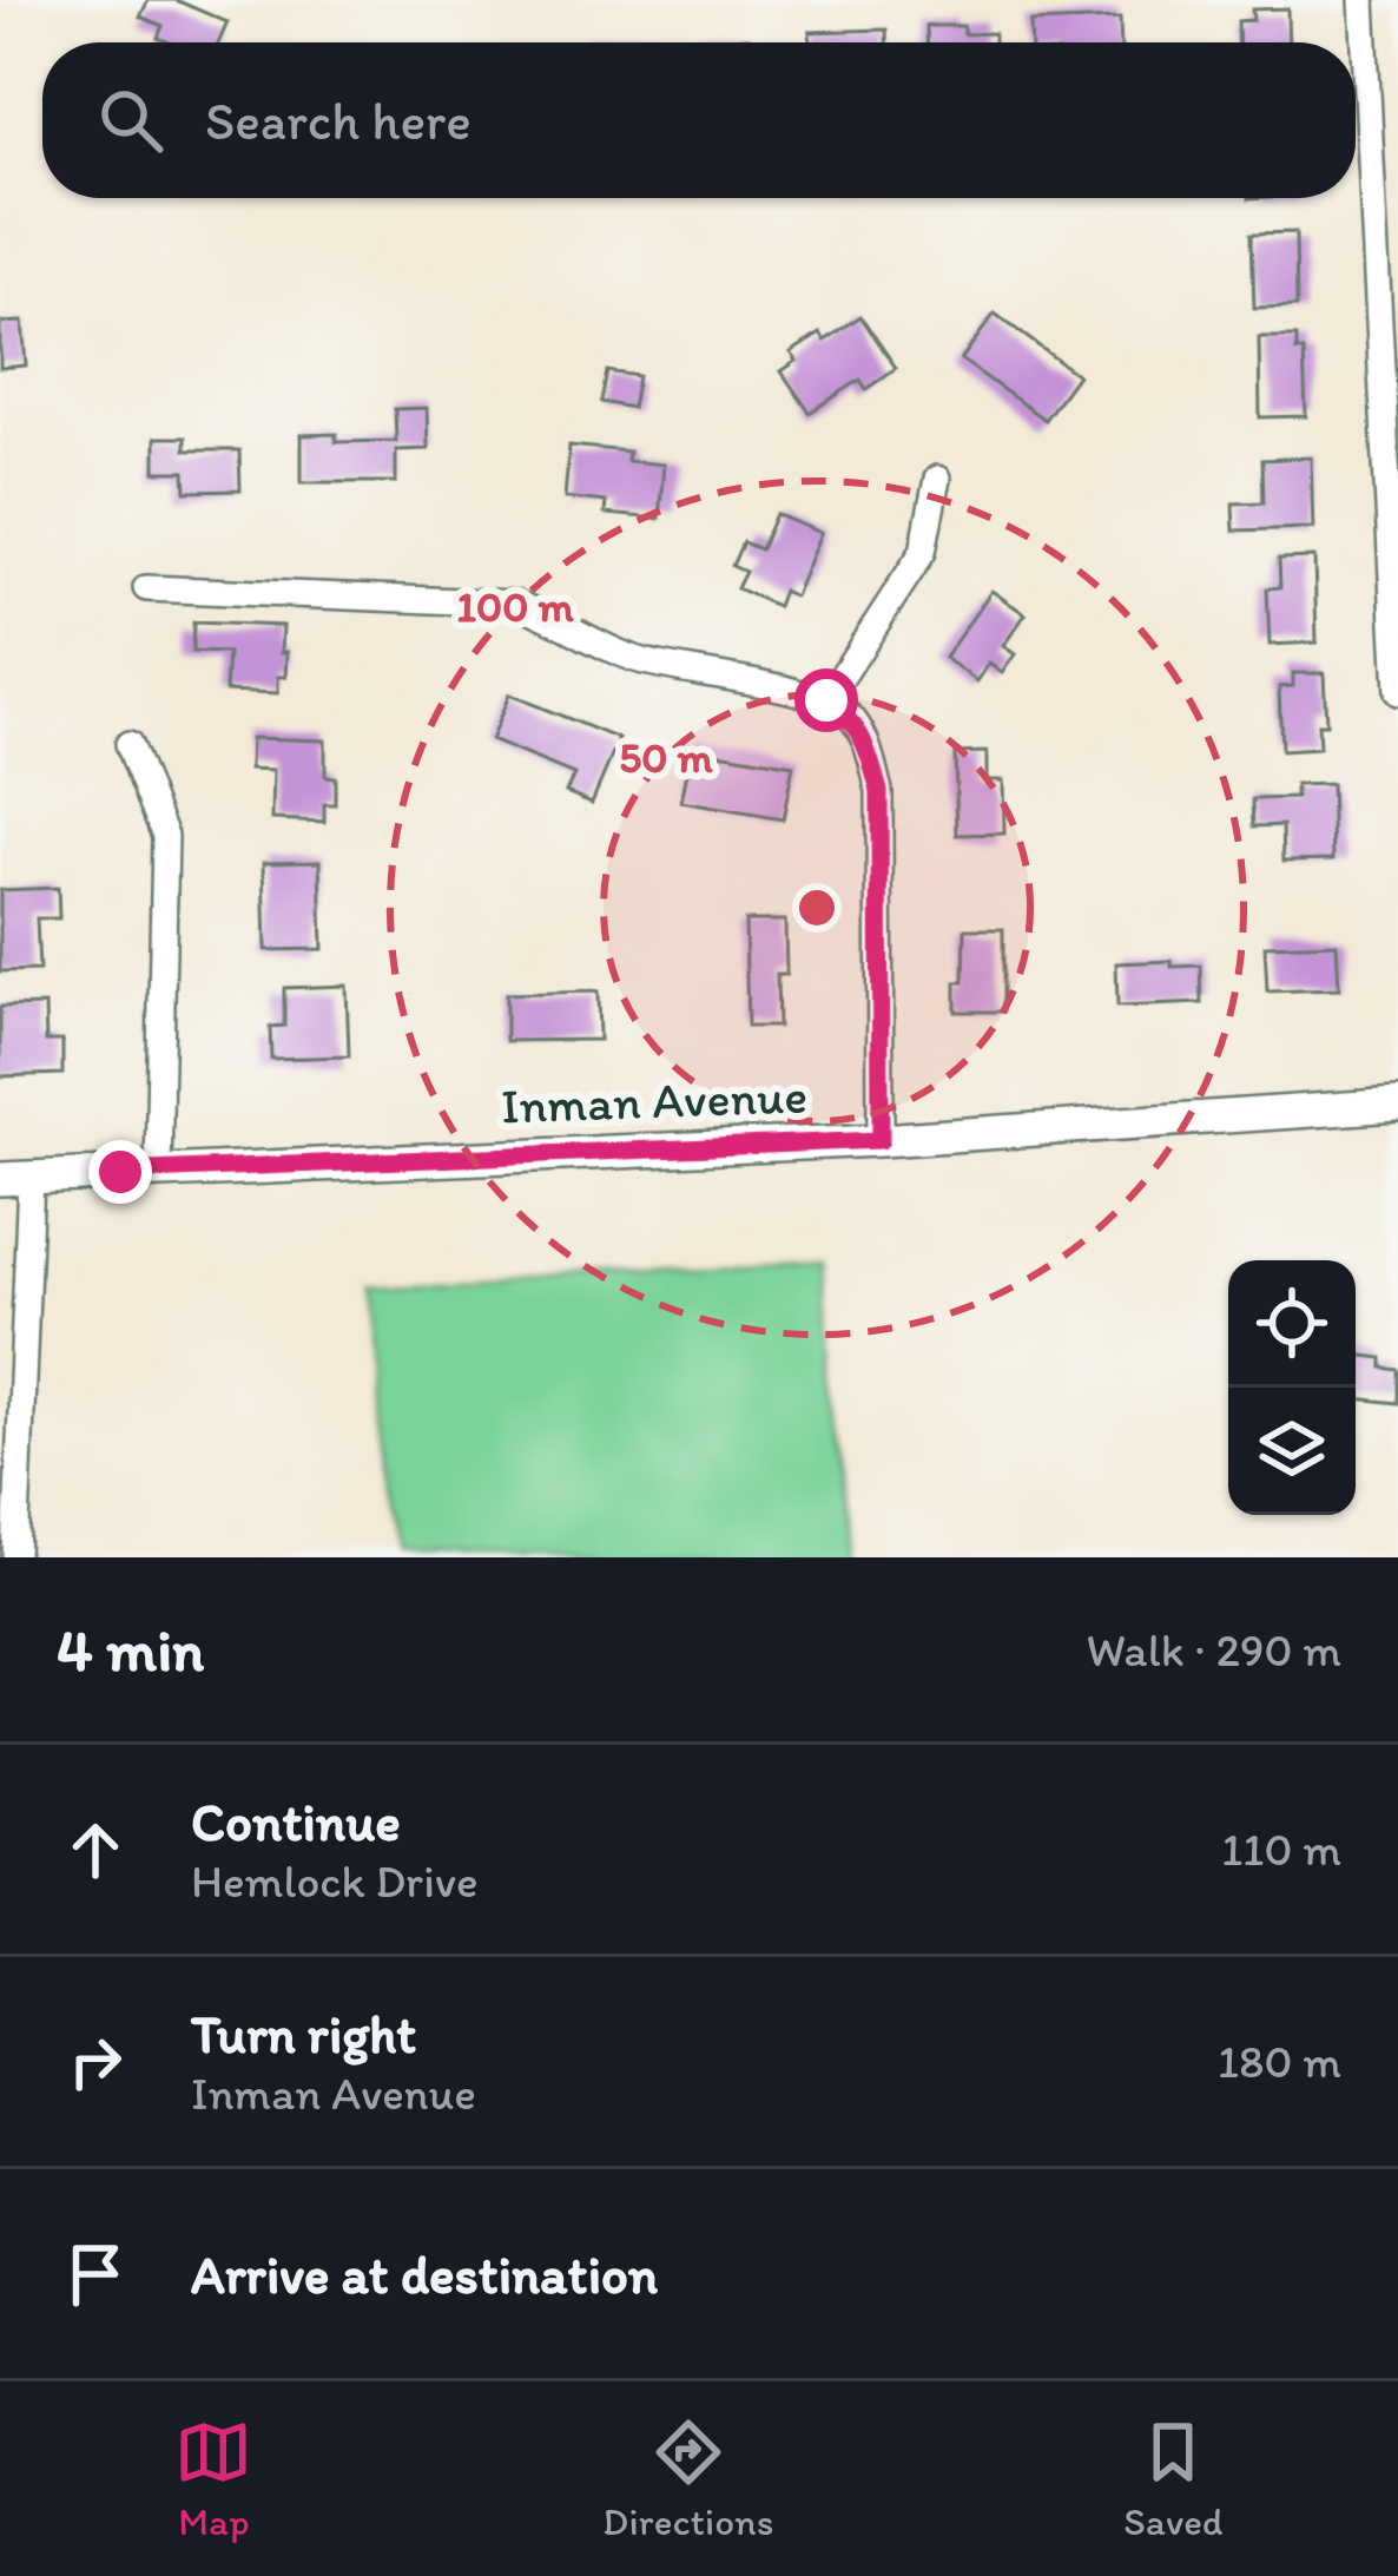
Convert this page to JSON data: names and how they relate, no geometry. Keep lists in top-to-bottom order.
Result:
{
  "streets": {
    "main road": ["Inman Avenue"]
  },
  "page": {
    "search": "Search here",
    "heading": ["4 min", "Walk · 290 m"],
    "list": [
      ["Continue", "Hemlock Drive", "110 m"],
      ["Turn right", "Inman Avenue", "180 m"],
      "Arrive at destination"
    ],
    "nav": ["Map", "Directions", "Saved"]
  },
  "rings": ["100 m", "50 m"]
}
